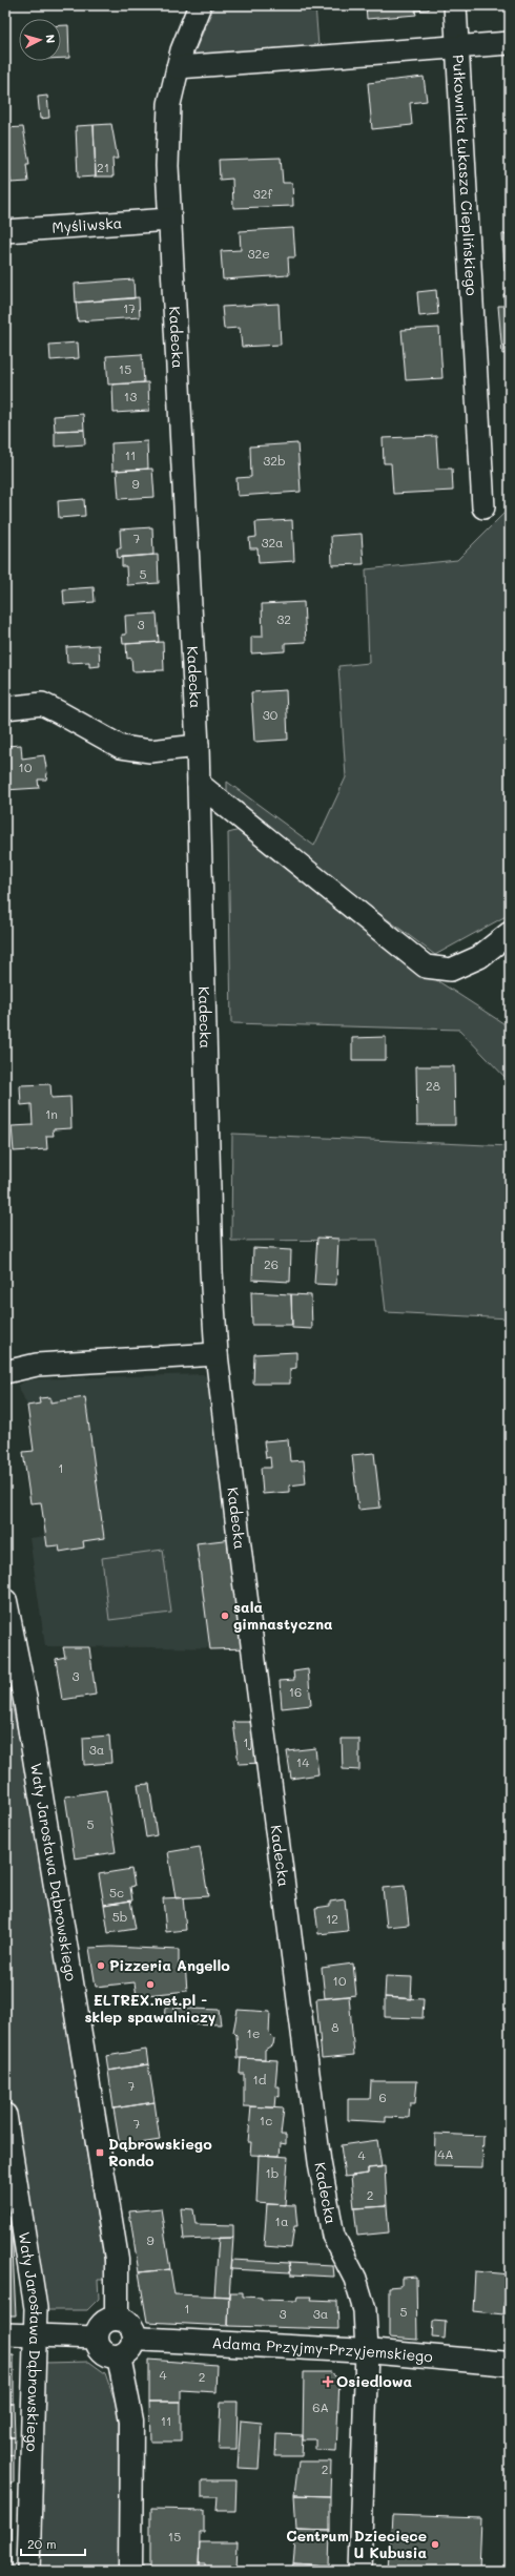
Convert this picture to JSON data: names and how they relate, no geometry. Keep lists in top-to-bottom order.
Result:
{
  "streets": {
    "street": [
      "Pułkownika Łukasza Cieplińskiego",
      "Myśliwska",
      "Kadecka",
      "Wały Jarosława Dąbrowskiego",
      "Adama Przyjmy-Przyjemskiego"
    ]
  },
  "crossings": [
    ["Pułkownika Łukasza Cieplińskiego", "Kadecka"],
    ["Myśliwska", "Kadecka"],
    ["Kadecka", "Adama Przyjmy-Przyjemskiego"],
    ["Wały Jarosława Dąbrowskiego", "Adama Przyjmy-Przyjemskiego"]
  ],
  "places": {
    "other": [
      "sala gimnastyczna",
      "Pizzeria Angello",
      "ELTREX.net.pl - sklep spawalniczy",
      "Centrum Dziecięce U Kubusia"
    ],
    "transit": ["Dąbrowskiego Rondo"],
    "health": ["Osiedlowa"]
  },
  "house_numbers": [
    "21",
    "32f",
    "32e",
    "17",
    "15",
    "13",
    "11",
    "32b",
    "9",
    "7",
    "32a",
    "5",
    "32",
    "3",
    "30",
    "10",
    "28",
    "1n",
    "26",
    "1",
    "3",
    "16",
    "1j",
    "3a",
    "14",
    "5",
    "5c",
    "5b",
    "12",
    "10",
    "8",
    "1e",
    "1d",
    "7",
    "6",
    "1c",
    "7",
    "4A",
    "4",
    "1b",
    "2",
    "1a",
    "9",
    "1",
    "5",
    "3",
    "3a",
    "4",
    "2",
    "6A",
    "11",
    "2",
    "15"
  ],
  "scale_bar": "20 m",
  "north": "right"
}
